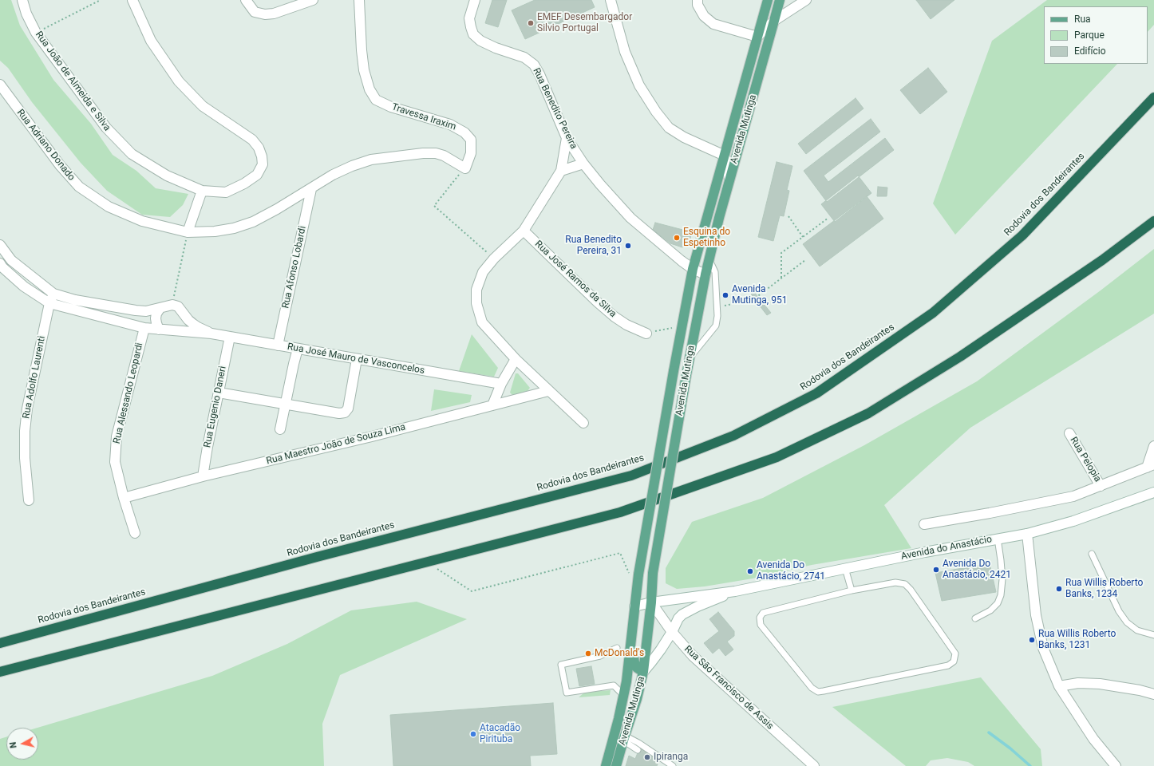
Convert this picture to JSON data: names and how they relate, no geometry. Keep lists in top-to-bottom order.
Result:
{
  "streets": {
    "highway": ["Rodovia dos Bandeirantes"],
    "main road": ["Avenida Mutinga"],
    "street": [
      "Rua João de Almeida e Silva",
      "Rua Benedito Pereira",
      "Travessa Iraxim",
      "Rua Adriano Donado",
      "Rua Afonso Lobardi",
      "Rua José Ramos da Silva",
      "Rua José Mauro de Vasconcelos",
      "Rua Adolfo Laurenti",
      "Rua Alessando Leopardi",
      "Rua Eugenio Daneri",
      "Rua Maestro João de Souza Lima",
      "Rua Pelopia",
      "Avenida do Anastácio",
      "Rua São Francisco de Assis"
    ]
  },
  "crossings": [
    ["Rua Benedito Pereira", "Avenida Mutinga"],
    ["Avenida Mutinga", "Avenida do Anastácio"],
    ["Avenida Mutinga", "Rua São Francisco de Assis"],
    ["Rua Adriano Donado", "Rua Afonso Lobardi"],
    ["Rua Afonso Lobardi", "Rua José Mauro de Vasconcelos"],
    ["Rua José Mauro de Vasconcelos", "Rua Adolfo Laurenti"],
    ["Rua José Mauro de Vasconcelos", "Rua Alessando Leopardi"],
    ["Rua José Mauro de Vasconcelos", "Rua Eugenio Daneri"],
    ["Rua Alessando Leopardi", "Rua Maestro João de Souza Lima"],
    ["Rua Eugenio Daneri", "Rua Maestro João de Souza Lima"],
    ["Avenida do Anastácio", "Rua São Francisco de Assis"]
  ],
  "places": [
    "EMEF Desembargador Silvio Portugal",
    "Esquina do Espetinho",
    "Rua Benedito Pereira, 31",
    "Avenida Mutinga, 951",
    "Avenida Do Anastácio, 2421",
    "Avenida Do Anastácio, 2741",
    "Rua Willis Roberto Banks, 1234",
    "Rua Willis Roberto Banks, 1231",
    "McDonald's",
    "Atacadão Pirituba",
    "Ipiranga"
  ],
  "legend": ["Rua", "Parque", "Edifício"],
  "north": "left"
}
